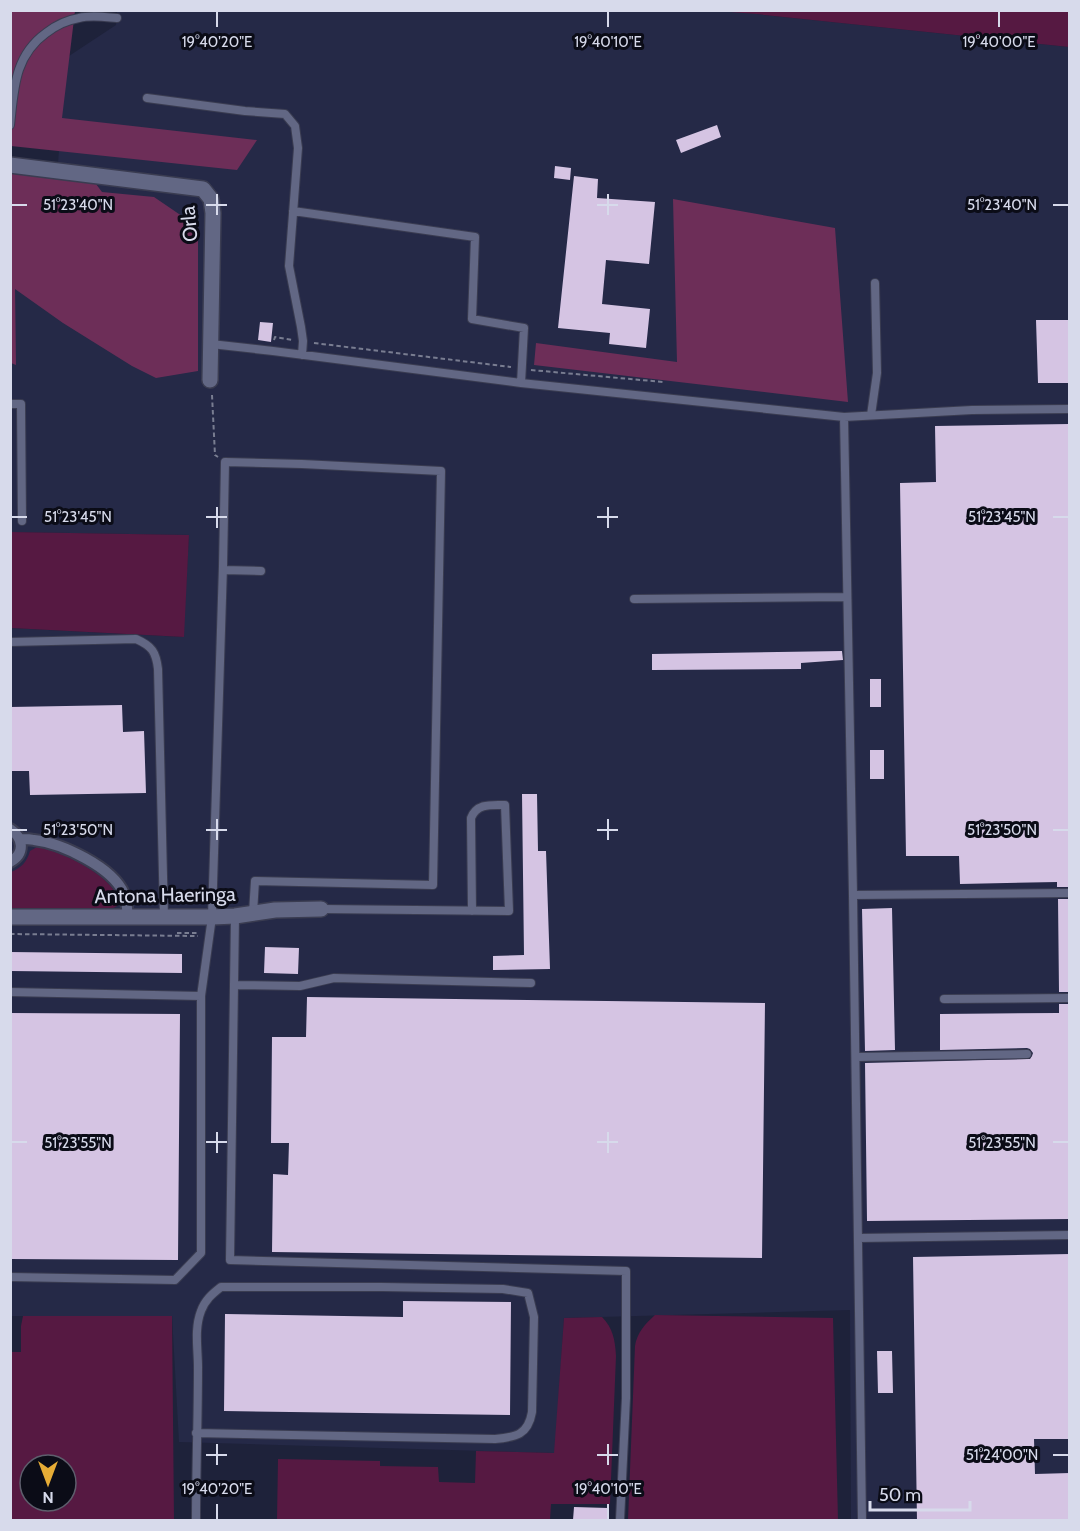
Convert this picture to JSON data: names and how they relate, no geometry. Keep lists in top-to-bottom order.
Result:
{
  "streets": {
    "street": ["Orla", "Antona Haeringa"]
  },
  "scale_bar": "50 m",
  "north": "bottom",
  "coordinates": [
    "19°40'20\"E",
    "19°40'10\"E",
    "19°40'00\"E",
    "51°23'40\"N",
    "51°23'45\"N",
    "51°23'50\"N",
    "51°23'55\"N",
    "51°24'00\"N"
  ]
}
